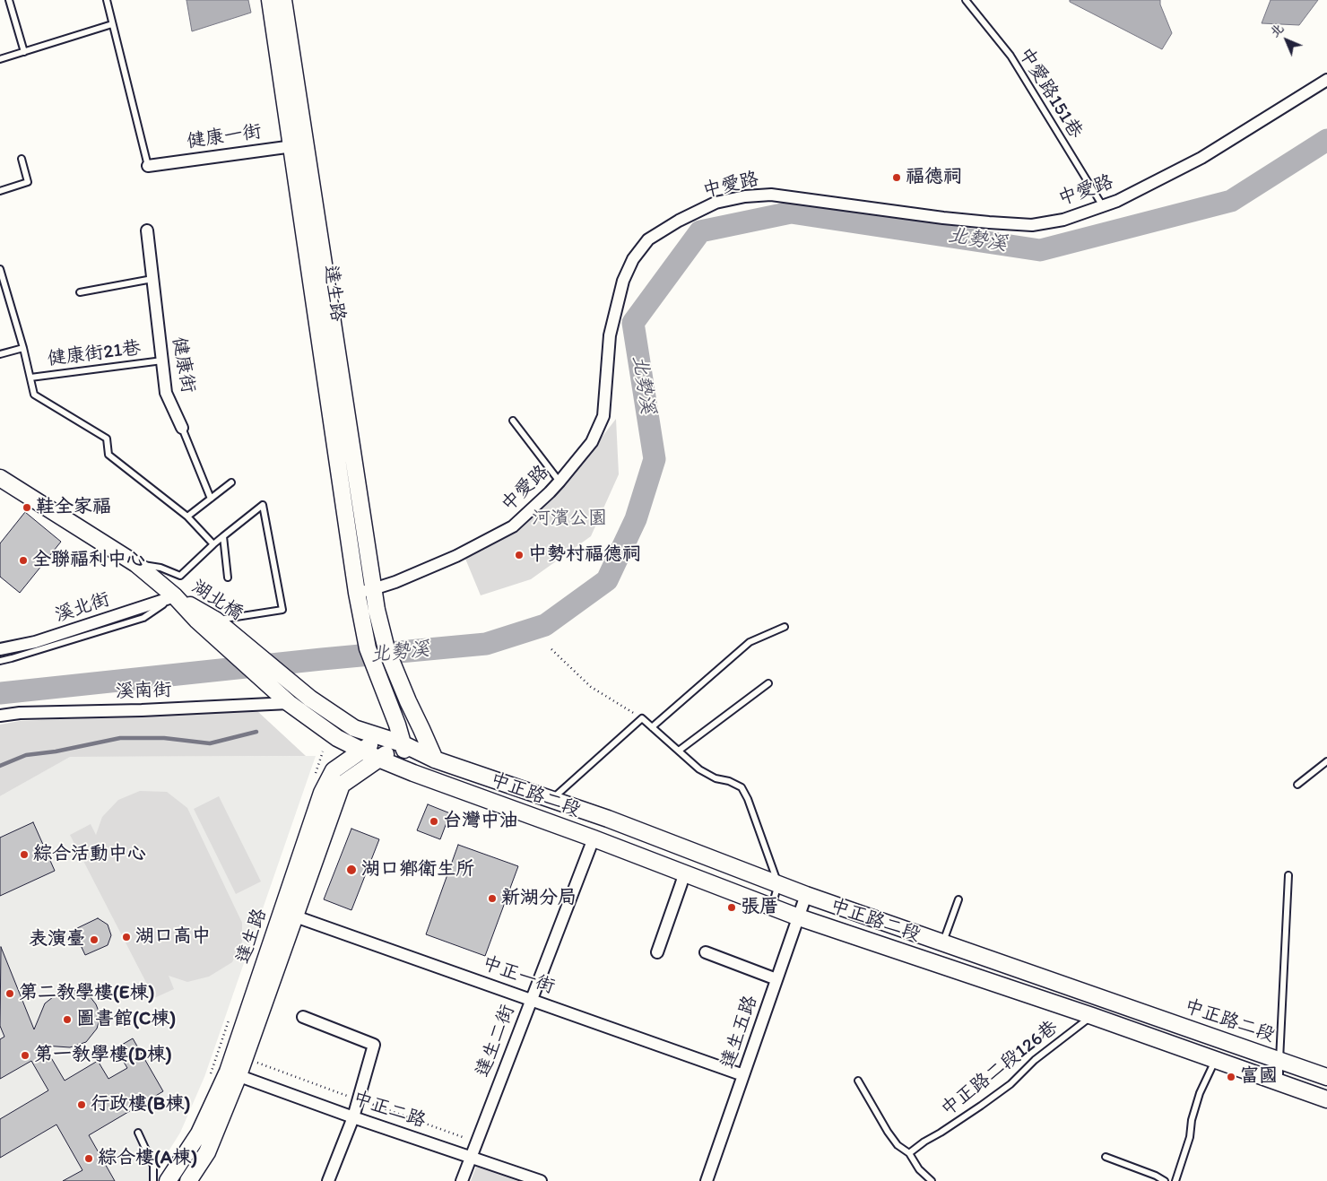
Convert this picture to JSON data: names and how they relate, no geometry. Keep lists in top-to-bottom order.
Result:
{
  "streets": {
    "main road": ["達生路", "湖北橋", "中正路二段"],
    "street": [
      "健康一街",
      "中愛路",
      "健康街",
      "溪北街",
      "溪南街",
      "中正一街",
      "達生五路",
      "達生二街",
      "中正二路"
    ],
    "lane": ["中愛路151巷", "健康街21巷", "中正路二段126巷"]
  },
  "crossings": [
    ["中愛路151巷", "中愛路"],
    ["健康一街", "達生路"],
    ["中愛路", "達生路"],
    ["達生路", "湖北橋"],
    ["達生路", "中正路二段"],
    ["達生路", "中正一街"],
    ["達生路", "中正二路"],
    ["健康街21巷", "健康街"],
    ["湖北橋", "溪北街"],
    ["湖北橋", "溪南街"],
    ["湖北橋", "中正路二段"],
    ["中正路二段", "達生五路"],
    ["中正路二段", "達生二街"],
    ["中正路二段", "中正路二段126巷"],
    ["中正一街", "達生五路"],
    ["中正一街", "達生二街"],
    ["達生二街", "中正二路"]
  ],
  "water": ["北勢溪"],
  "parks": ["河濱公園"],
  "places": [
    "福德祠",
    "鞋全家福",
    "中勢村福德祠",
    "全聯福利中心",
    "台灣中油",
    "綜合活動中心",
    "湖口鄉衛生所",
    "新湖分局",
    "張厝",
    "湖口高中",
    "表演臺",
    "第二教學樓(E棟)",
    "圖書館(C棟)",
    "第一教學樓(D棟)",
    "富國",
    "行政樓(B棟)",
    "綜合樓(A棟)"
  ],
  "north": "top left"
}
